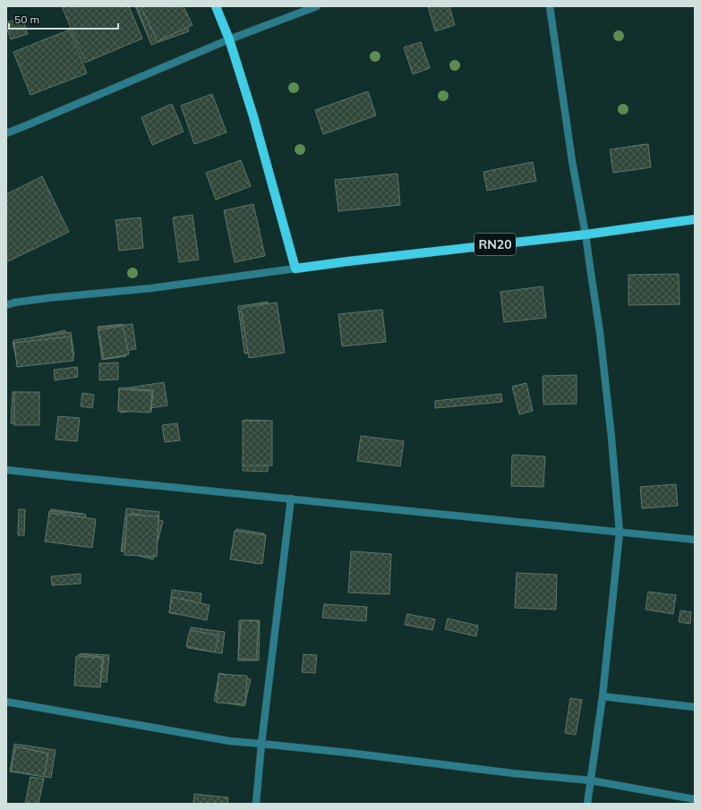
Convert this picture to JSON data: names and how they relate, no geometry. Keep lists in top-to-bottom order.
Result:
{
  "streets": {
    "main road": ["RN20"]
  },
  "scale_bar": "50 m"
}
